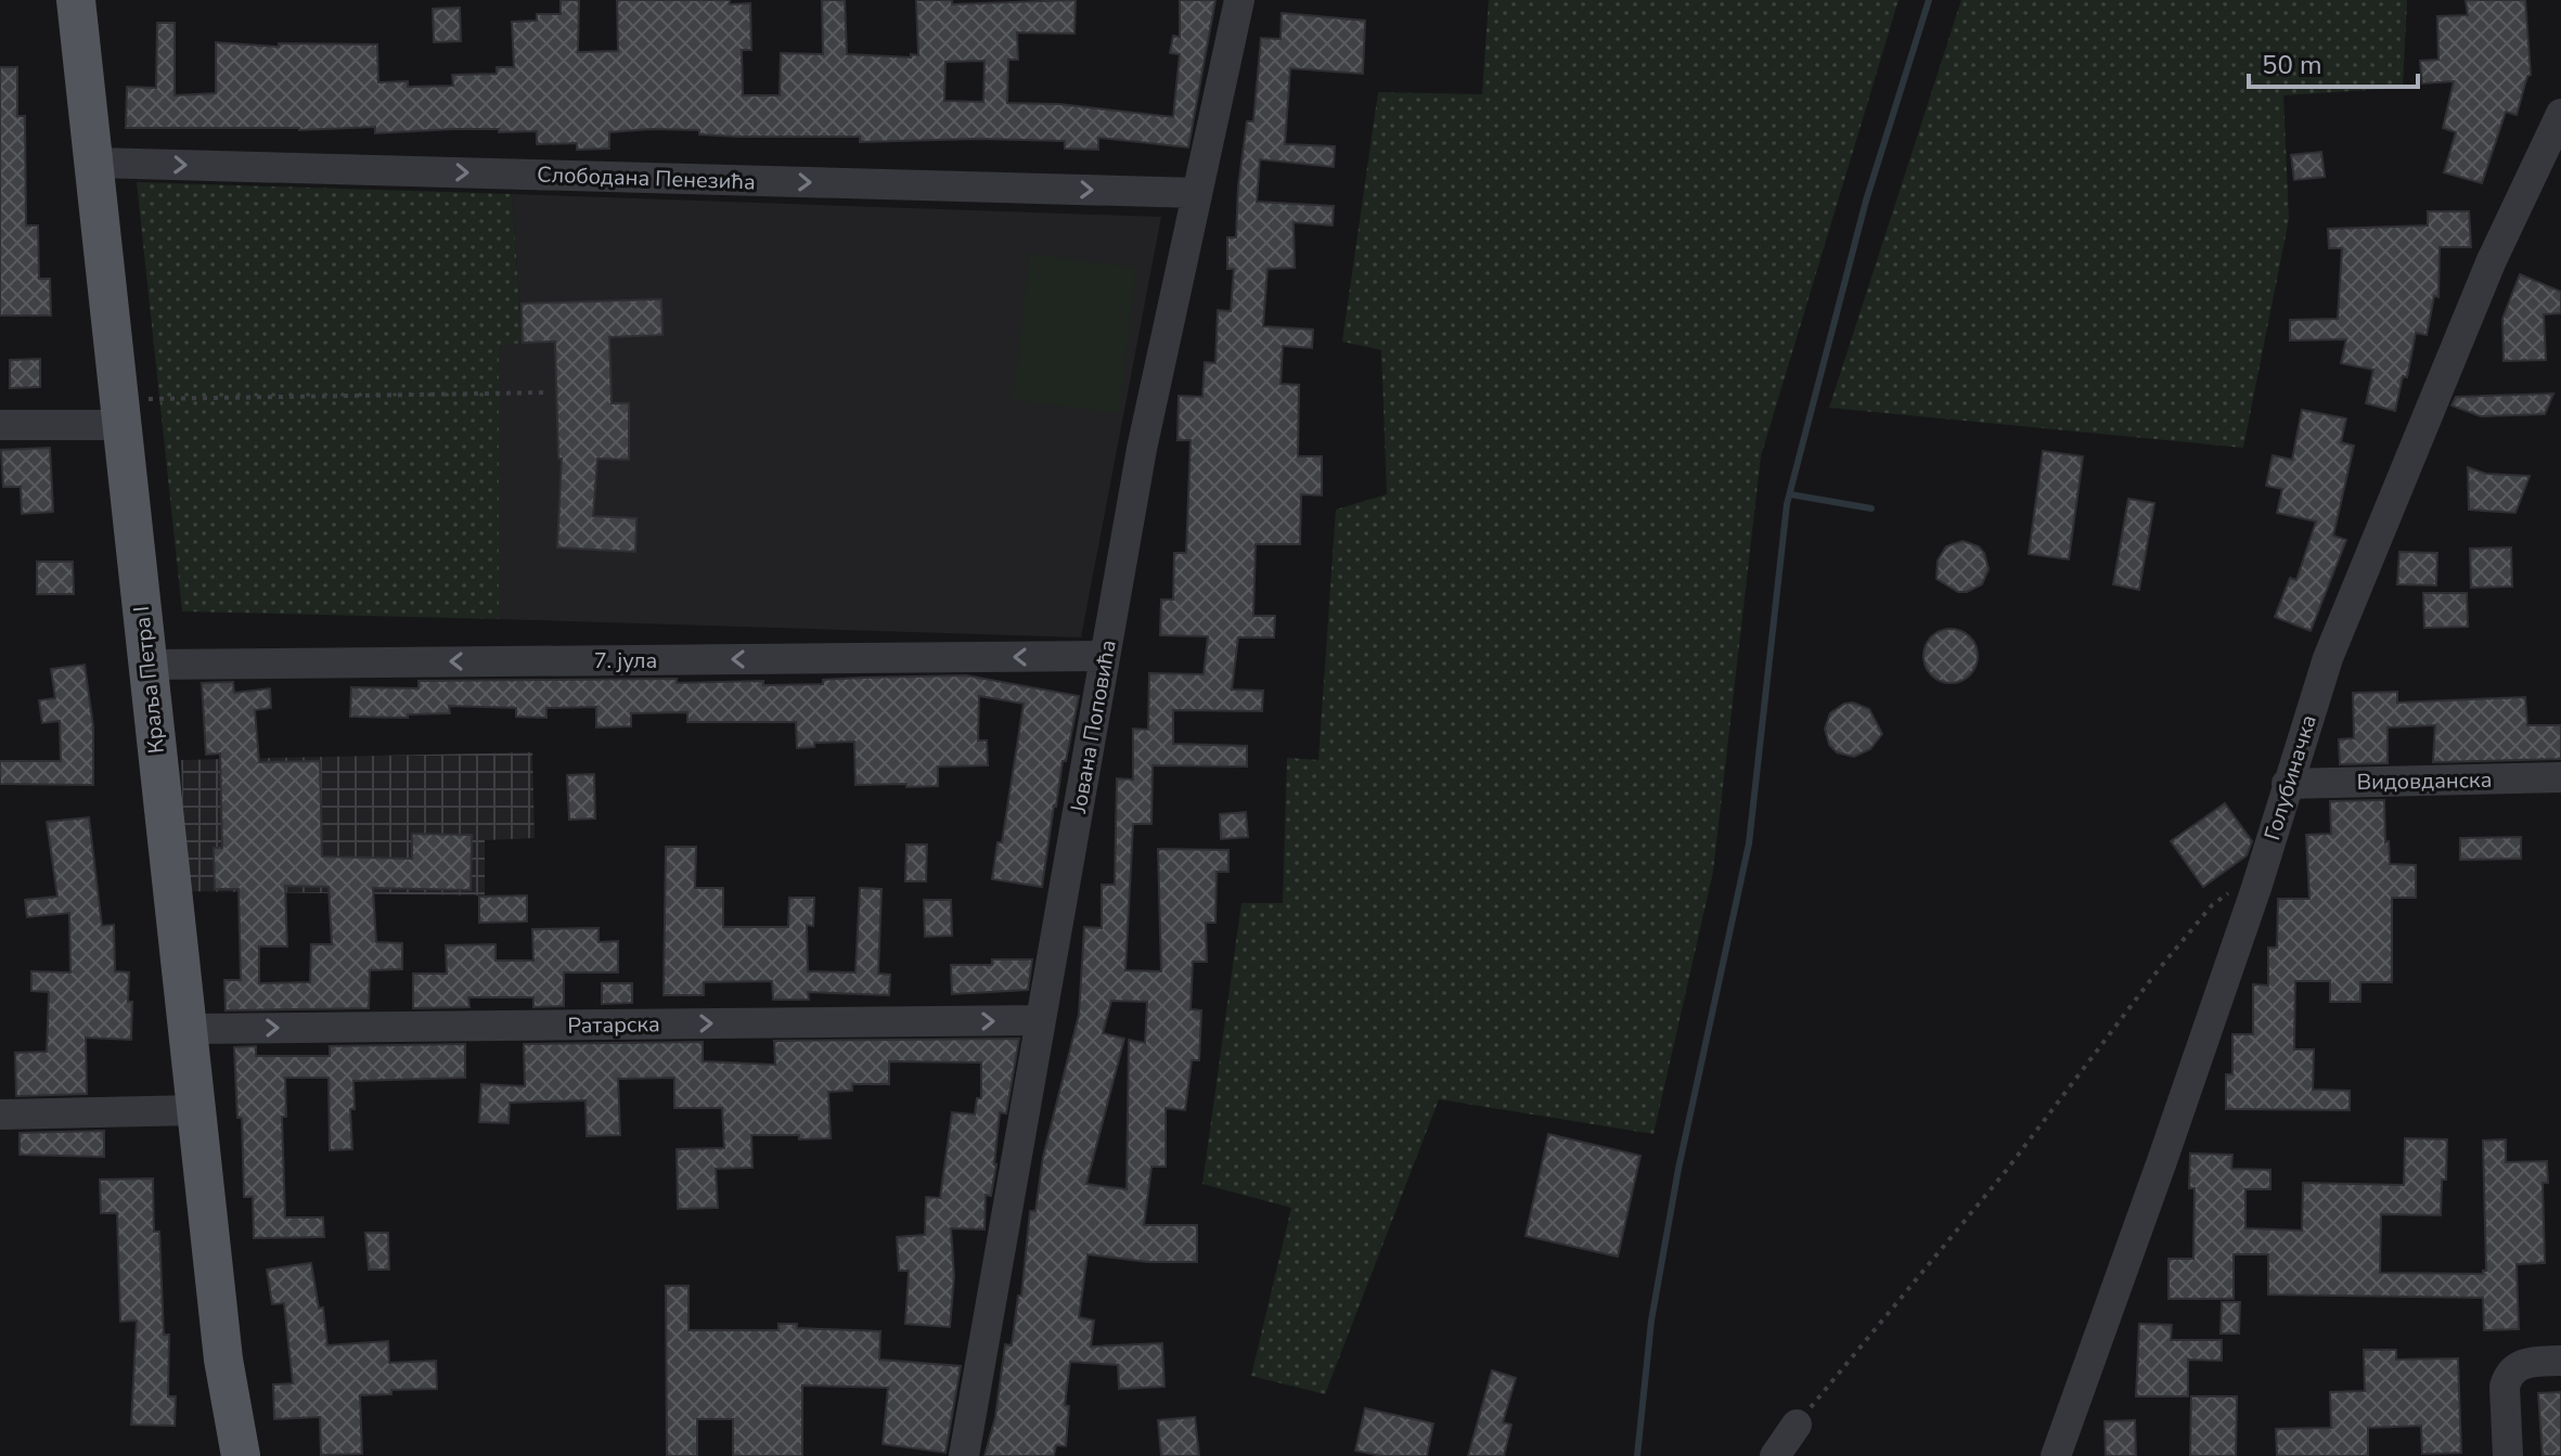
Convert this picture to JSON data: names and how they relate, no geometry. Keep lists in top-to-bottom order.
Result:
{
  "streets": {
    "main road": ["Краља Петра I"],
    "street": [
      "Слободана Пенезића",
      "7. јула",
      "Јована Поповића",
      "Голубиначка",
      "Видовданска",
      "Ратарска"
    ]
  },
  "crossings": [
    ["Слободана Пенезића", "Краља Петра I"],
    ["Слободана Пенезића", "Јована Поповића"],
    ["7. јула", "Краља Петра I"],
    ["7. јула", "Јована Поповића"],
    ["Краља Петра I", "Ратарска"],
    ["Јована Поповића", "Ратарска"],
    ["Голубиначка", "Видовданска"]
  ],
  "one_way": ["Слободана Пенезића", "7. јула", "Ратарска"],
  "scale_bar": "50 m"
}
